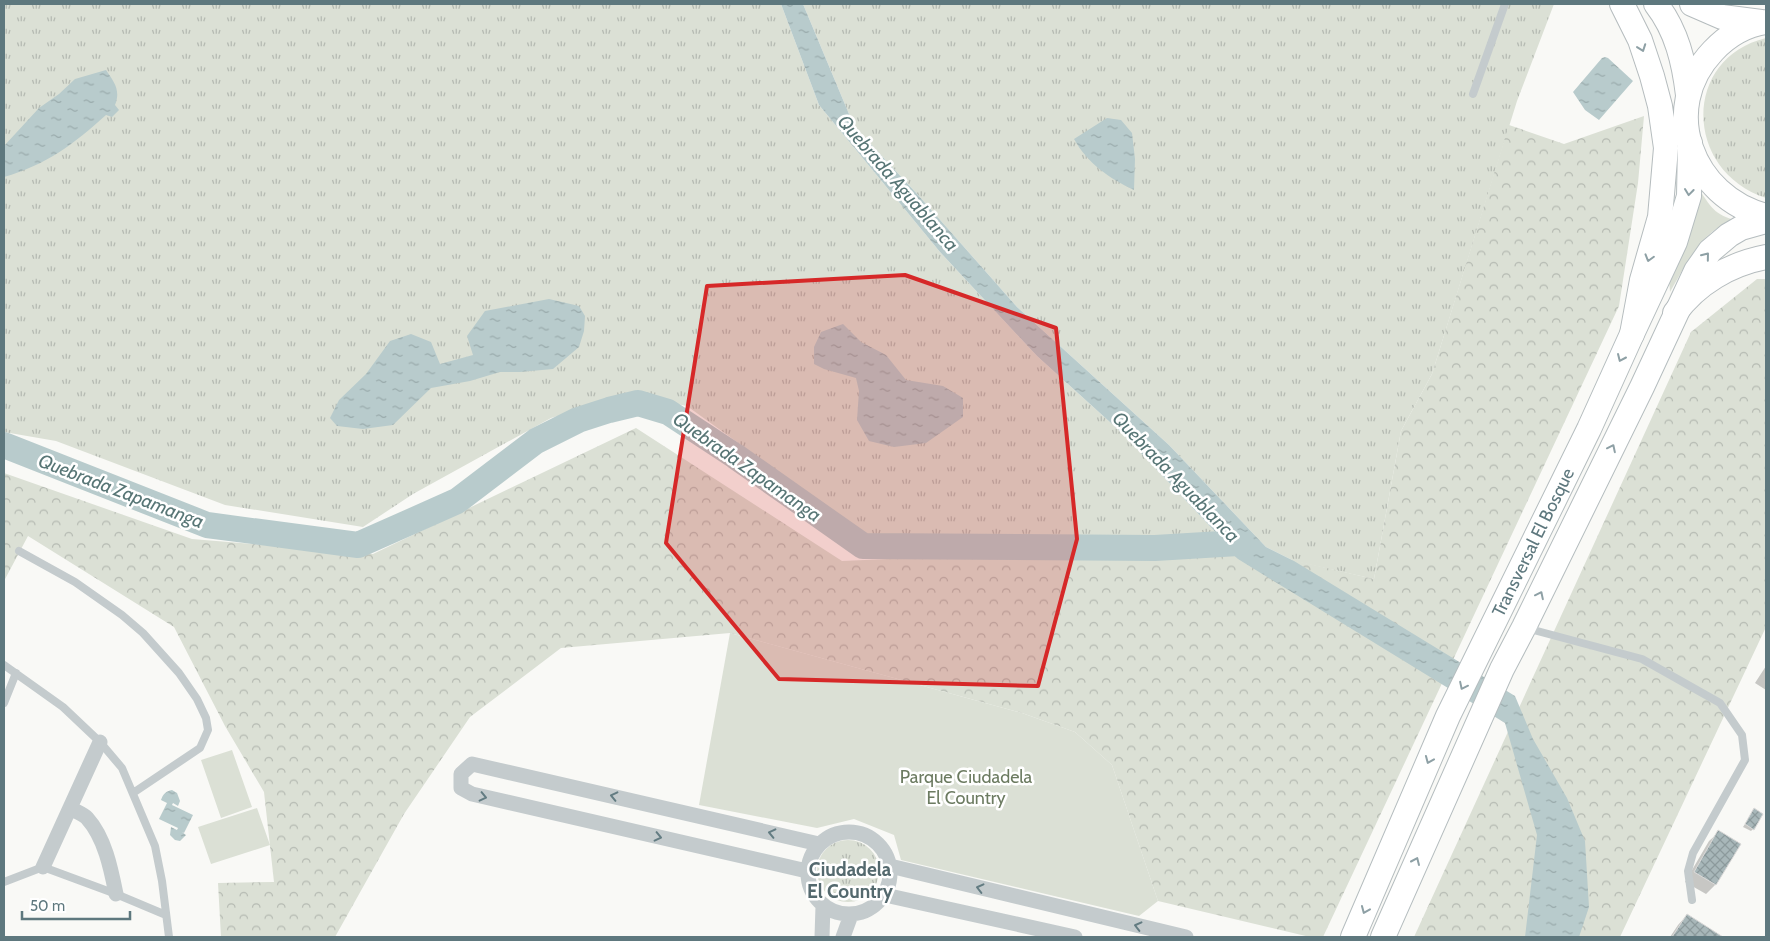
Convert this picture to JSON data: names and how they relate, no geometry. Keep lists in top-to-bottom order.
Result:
{
  "streets": {
    "main road": ["Transversal El Bosque"]
  },
  "districts": ["Ciudadela El Country"],
  "water": ["Quebrada Aguablanca", "Quebrada Zapamanga"],
  "parks": ["Parque Ciudadela El Country"],
  "scale_bar": "50 m"
}
